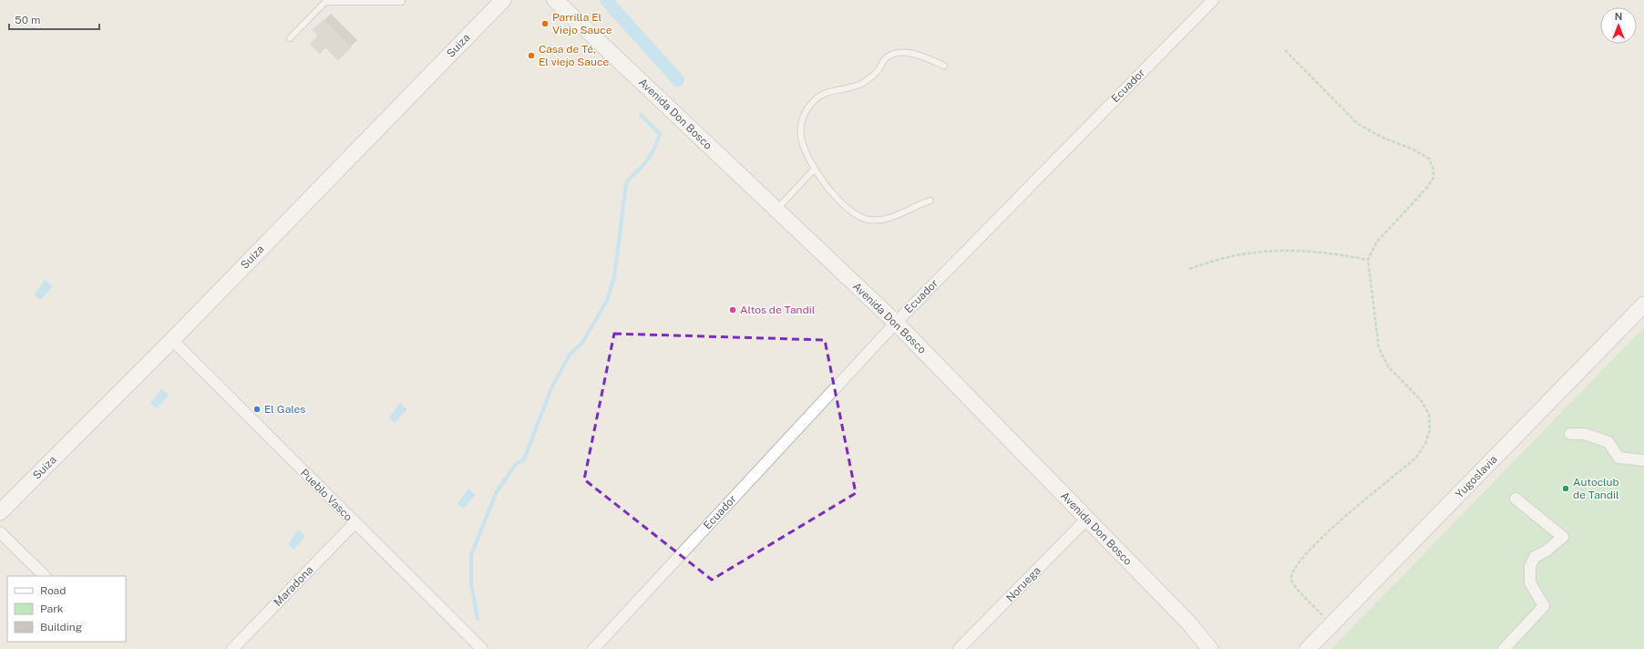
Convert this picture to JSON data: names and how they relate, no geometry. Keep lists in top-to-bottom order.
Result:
{
  "streets": {
    "street": [
      "Suiza",
      "Ecuador",
      "Avenida Don Bosco",
      "Yugoslavia",
      "Pueblo Vasco",
      "Noruega",
      "Maradona"
    ]
  },
  "crossings": [
    ["Suiza", "Pueblo Vasco"],
    ["Ecuador", "Avenida Don Bosco"],
    ["Avenida Don Bosco", "Noruega"],
    ["Pueblo Vasco", "Maradona"]
  ],
  "places": [
    "Parrilla El Viejo Sauce",
    "Casa de Té, El viejo Sauce",
    "Altos de Tandil",
    "El Gales",
    "Autoclub de Tandil"
  ],
  "legend": ["Road", "Park", "Building"],
  "scale_bar": "50 m",
  "north": "top"
}
